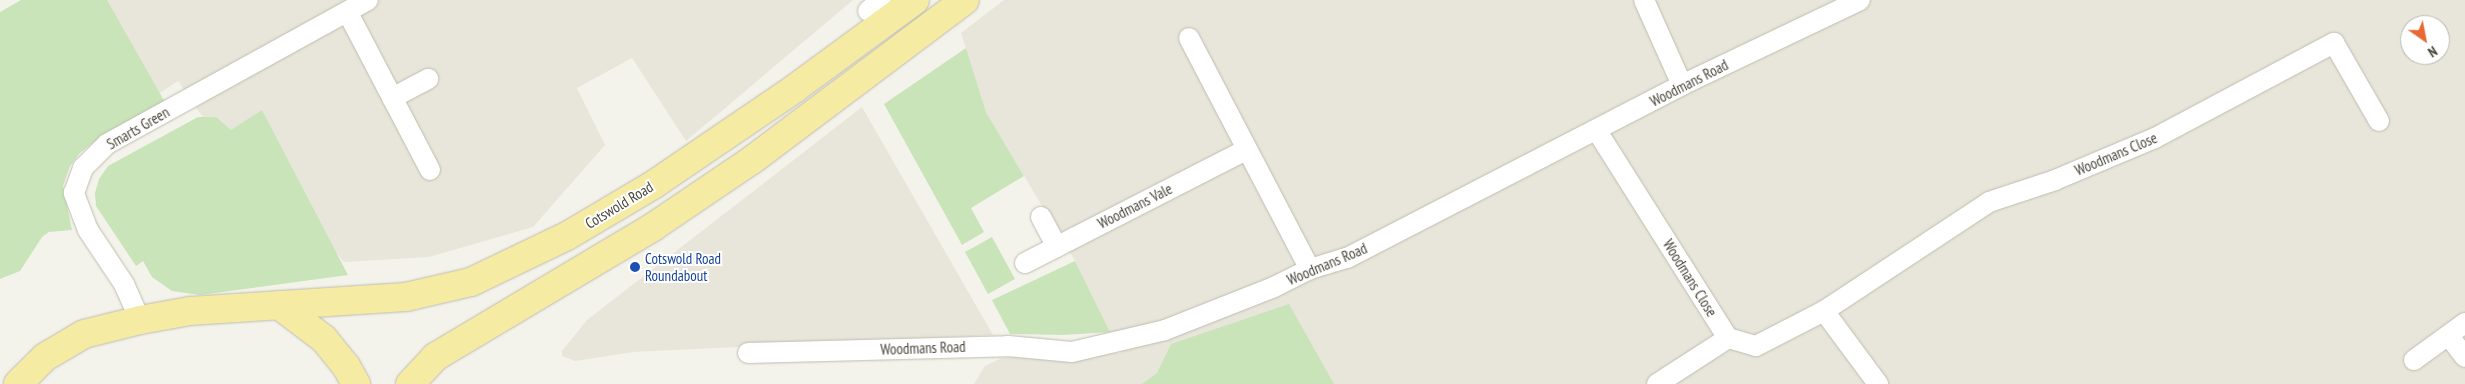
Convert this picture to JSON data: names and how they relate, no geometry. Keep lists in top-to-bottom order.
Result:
{
  "streets": {
    "main road": ["Cotswold Road"],
    "street": [
      "Woodmans Road",
      "Smarts Green",
      "Woodmans Close",
      "Woodmans Vale"
    ]
  },
  "crossings": [
    ["Woodmans Road", "Woodmans Close"],
    ["Smarts Green", "Cotswold Road"]
  ],
  "places": ["Cotswold Road Roundabout"],
  "north": "bottom right"
}
